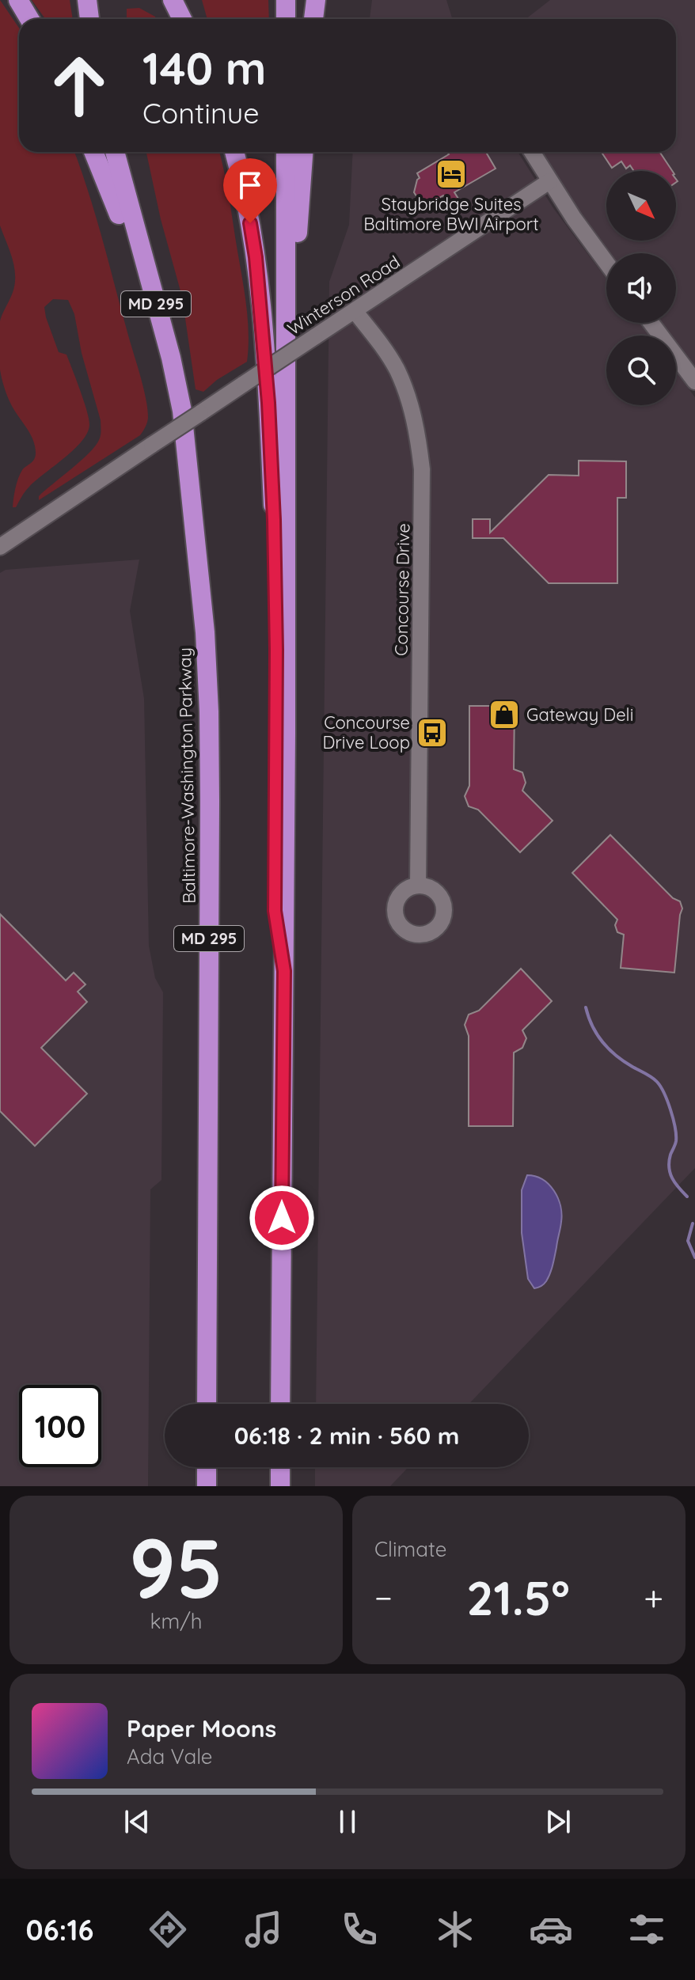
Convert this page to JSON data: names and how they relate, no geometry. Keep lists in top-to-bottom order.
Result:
{
  "streets": {
    "highway": ["MD 295", "Baltimore-Washington Parkway"],
    "street": ["Winterson Road", "Concourse Drive"]
  },
  "crossings": [
    ["Winterson Road", "Concourse Drive"]
  ],
  "places": {
    "hotel": ["Staybridge Suites Baltimore BWI Airport"],
    "shop": ["Gateway Deli"],
    "bus stop": ["Concourse Drive Loop"]
  },
  "north": "bottom right",
  "page": {
    "turn": ["140 m", "Continue"],
    "limit": "100",
    "trip": "06:18 · 2 min · 560 m",
    "tile": [
      ["95", "km/h"],
      "Climate"
    ],
    "heat": ["−", "21.5°", "+"],
    "song": ["Paper Moons", "Ada Vale"],
    "tabs": "06:16"
  }
}
